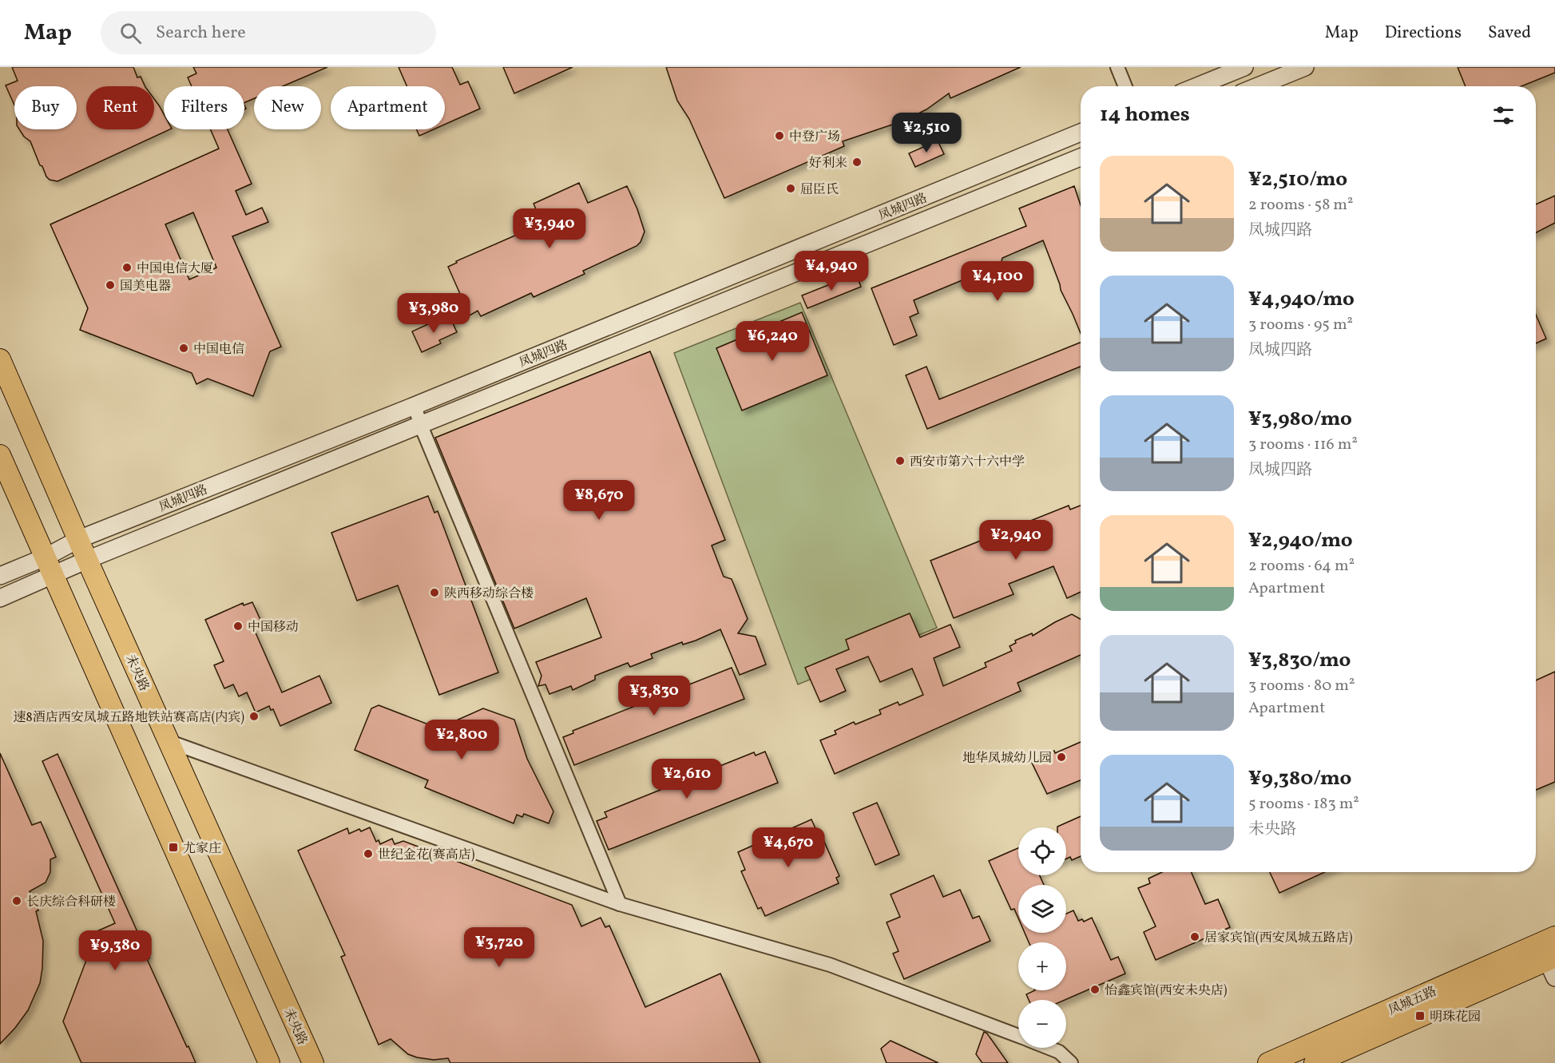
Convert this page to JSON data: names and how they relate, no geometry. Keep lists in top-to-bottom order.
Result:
{
  "streets": {
    "main road": ["未央路", "凤城五路"],
    "street": ["凤城四路"]
  },
  "crossings": [
    ["凤城四路", "未央路"]
  ],
  "places": {
    "other": [
      "中登广场",
      "好利来",
      "屈臣氏",
      "中国电信大厦",
      "国美电器",
      "中国电信",
      "西安市第六十六中学",
      "陕西移动综合楼",
      "中国移动",
      "速8酒店西安凤城五路地铁站赛高店(内宾)",
      "地华凤城幼儿园",
      "世纪金花(赛高店)",
      "长庆综合科研楼",
      "居家宾馆(西安凤城五路店)",
      "怡鑫宾馆(西安未央店)"
    ],
    "transit": ["尤家庄", "明珠花园"]
  },
  "page": {
    "header": "Map",
    "search": "Search here",
    "nav": ["Map", "Directions", "Saved"],
    "chip": [
      "Buy",
      "Rent",
      "Filters",
      "New",
      "Apartment"
    ],
    "heading": "14 homes",
    "price": [
      "¥2,510",
      "¥3,940",
      "¥4,940",
      "¥4,100",
      "¥3,980",
      "¥6,240",
      "¥8,670",
      "¥2,940",
      "¥3,830",
      "¥2,800",
      "¥2,610",
      "¥4,670",
      "¥3,720",
      "¥9,380"
    ],
    "list": [
      {
        "name": "¥2,510/mo",
        "note": "2 rooms · 58 m² · 凤城四路"
      },
      {
        "name": "¥4,940/mo",
        "note": "3 rooms · 95 m² · 凤城四路"
      },
      {
        "name": "¥3,980/mo",
        "note": "3 rooms · 116 m² · 凤城四路"
      },
      {
        "name": "¥2,940/mo",
        "note": "2 rooms · 64 m² · Apartment"
      },
      {
        "name": "¥3,830/mo",
        "note": "3 rooms · 80 m² · Apartment"
      },
      {
        "name": "¥9,380/mo",
        "note": "5 rooms · 183 m² · 未央路"
      }
    ],
    "map_buttons": ["+", "−"]
  }
}
